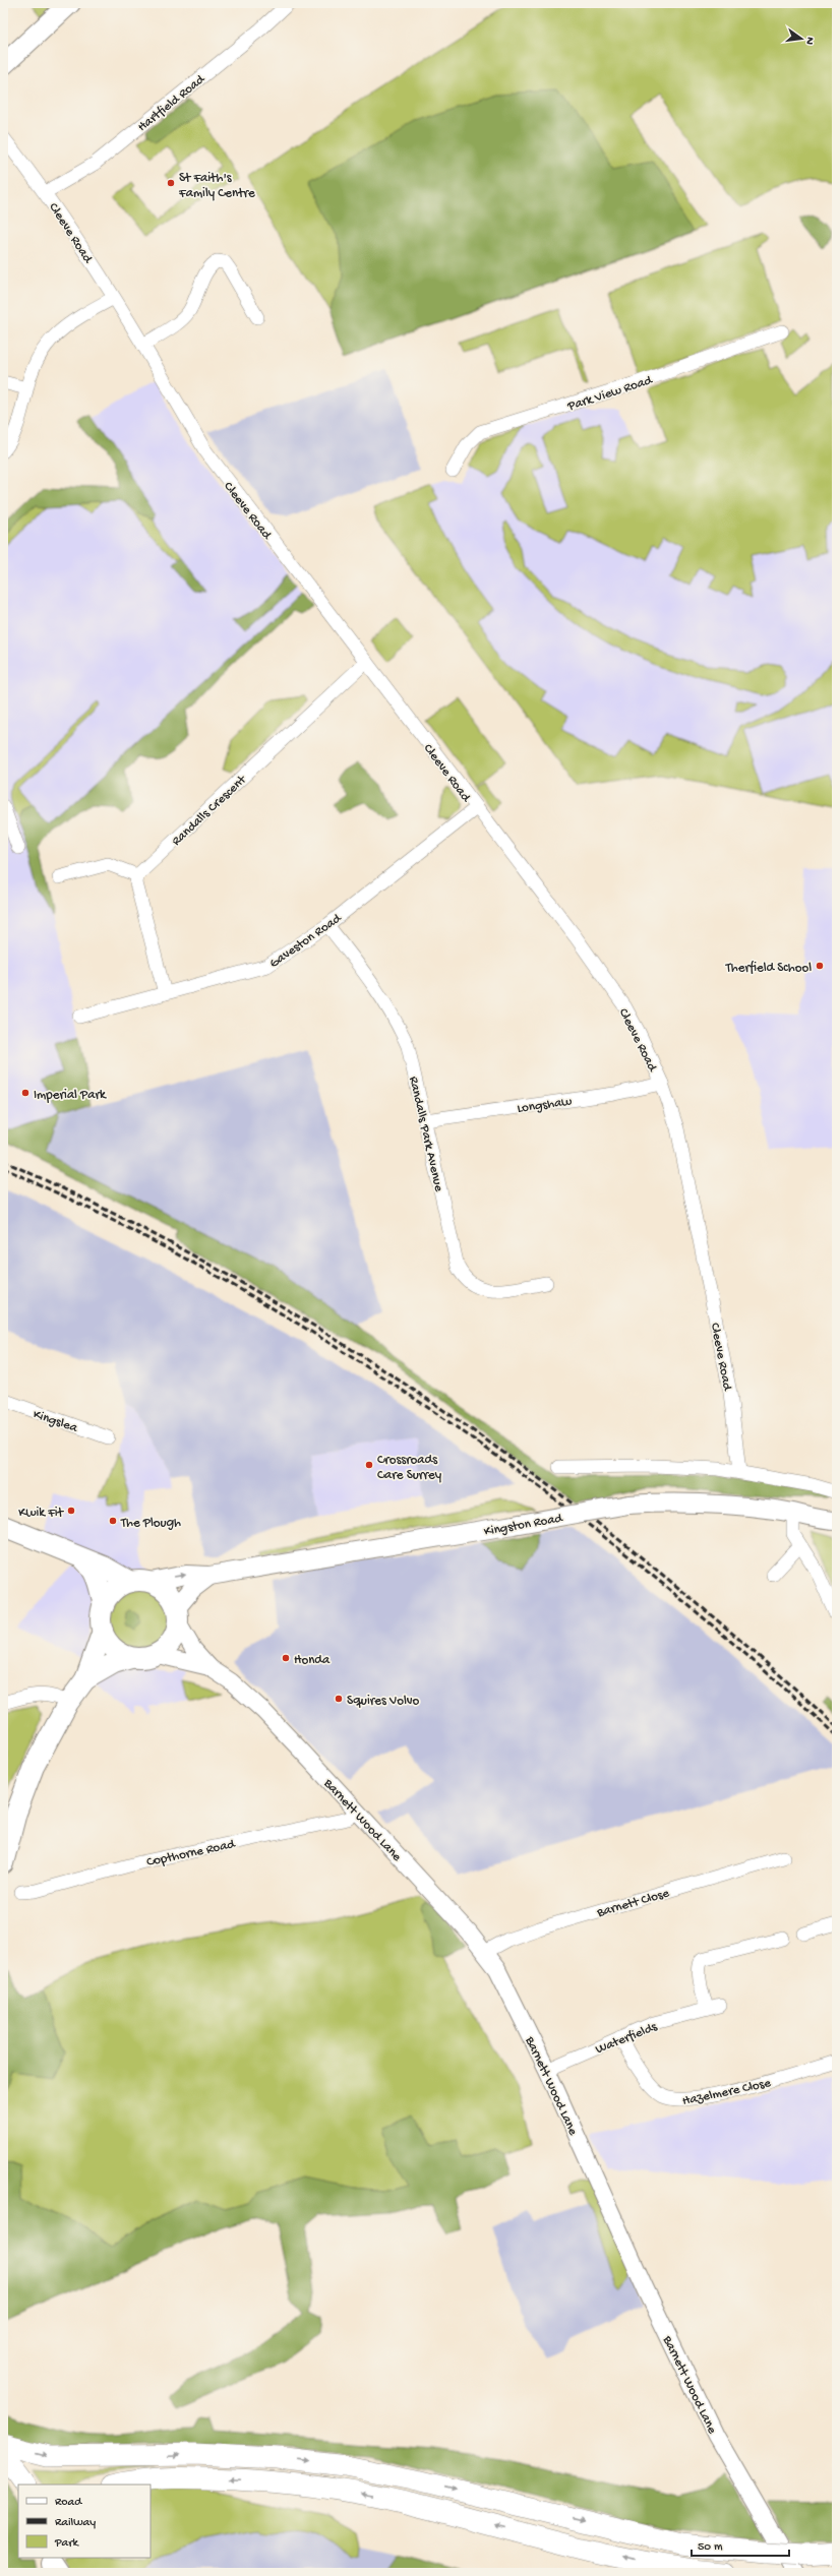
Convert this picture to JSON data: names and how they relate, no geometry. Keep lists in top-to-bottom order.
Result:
{
  "streets": {
    "main road": ["Kingston Road"],
    "street": [
      "Hartfield Road",
      "Cleeve Road",
      "Park View Road",
      "Randalls Crescent",
      "Gaveston Road",
      "Longshaw",
      "Randalls Park Avenue",
      "Kingslea",
      "Barnett Wood Lane",
      "Copthorne Road",
      "Barnett Close",
      "Waterfields",
      "Hazelmere Close"
    ]
  },
  "crossings": [
    ["Hartfield Road", "Cleeve Road"],
    ["Cleeve Road", "Randalls Crescent"],
    ["Cleeve Road", "Gaveston Road"],
    ["Cleeve Road", "Longshaw"],
    ["Gaveston Road", "Randalls Park Avenue"],
    ["Longshaw", "Randalls Park Avenue"],
    ["Kingston Road", "Barnett Wood Lane"],
    ["Barnett Wood Lane", "Copthorne Road"],
    ["Barnett Wood Lane", "Barnett Close"],
    ["Barnett Wood Lane", "Waterfields"],
    ["Waterfields", "Hazelmere Close"]
  ],
  "places": [
    "St Faith's Family Centre",
    "Therfield School",
    "Imperial Park",
    "Crossroads Care Surrey",
    "Kwik Fit",
    "The Plough",
    "Honda",
    "Squires Volvo"
  ],
  "legend": ["Road", "Railway", "Park"],
  "scale_bar": "50 m",
  "north": "right"
}
